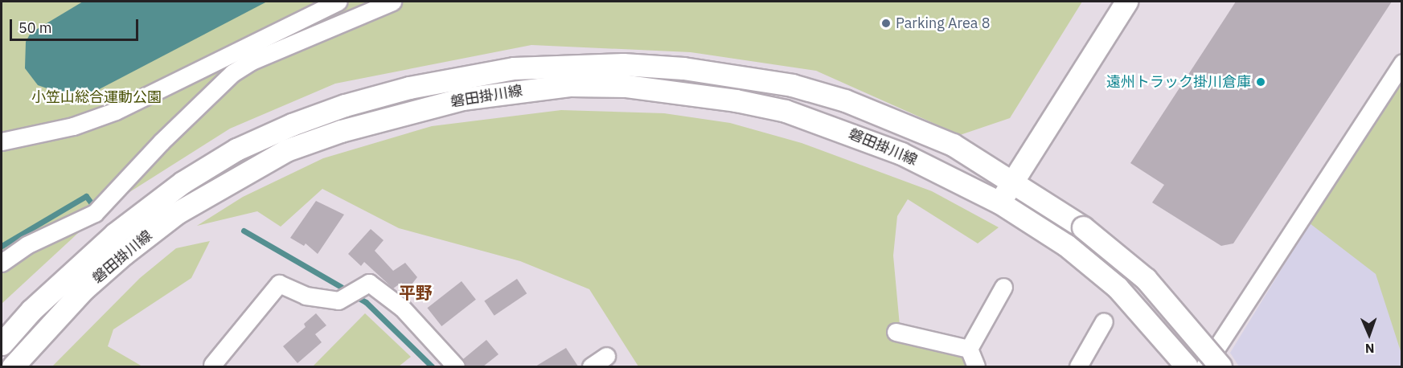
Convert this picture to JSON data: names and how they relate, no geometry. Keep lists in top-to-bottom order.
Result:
{
  "streets": {
    "main road": ["磐田掛川線"]
  },
  "districts": ["平野"],
  "parks": ["小笠山総合運動公園"],
  "places": ["Parking Area 8", "遠州トラック掛川倉庫"],
  "scale_bar": "50 m",
  "north": "bottom"
}
